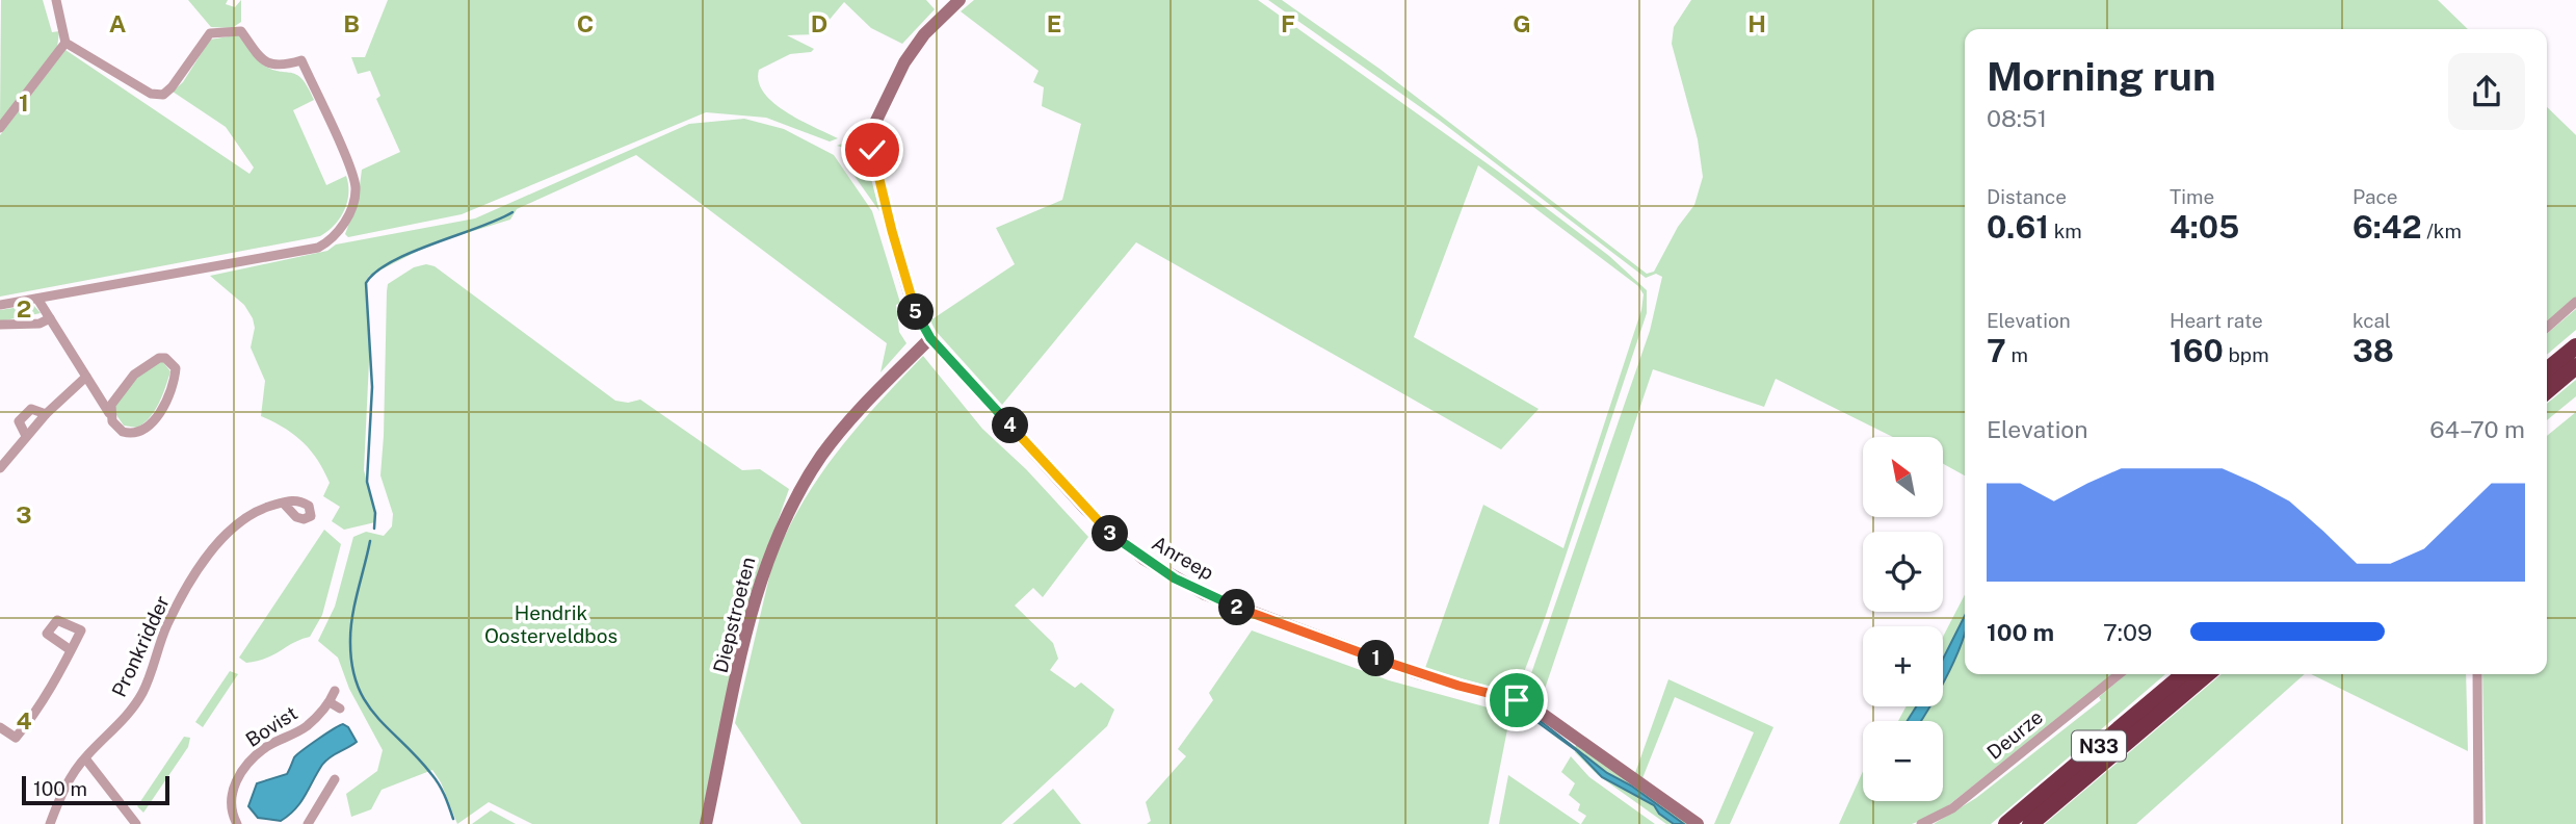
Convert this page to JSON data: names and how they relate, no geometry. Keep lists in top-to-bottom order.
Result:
{
  "streets": {
    "highway": ["N33"],
    "street": [
      "Anreep",
      "Diepstroeten",
      "Pronkridder",
      "Bovist",
      "Deurze"
    ]
  },
  "crossings": [
    ["Anreep", "Diepstroeten"]
  ],
  "parks": ["Hendrik Oosterveldbos"],
  "scale_bar": "100 m",
  "north": "top left",
  "page": {
    "heading": ["Morning run", "08:51"],
    "stats": [
      ["Distance", "0.61 km"],
      ["Time", "4:05"],
      ["Pace", "6:42 /km"],
      ["Elevation", "7 m"],
      ["Heart rate", "160 bpm"],
      ["kcal", "38"]
    ],
    "pins": [
      "5",
      "4",
      "3",
      "2",
      "1"
    ],
    "chart": ["Elevation", "64–70 m"],
    "map_buttons": ["+", "−"],
    "list": [
      {
        "name": "100 m",
        "note": "7:09"
      }
    ],
    "scale": "100 m"
  },
  "grid": {
    "columns": [
      "A",
      "B",
      "C",
      "D",
      "E",
      "F",
      "G",
      "H"
    ],
    "rows": [
      "1",
      "2",
      "3",
      "4"
    ]
  }
}
